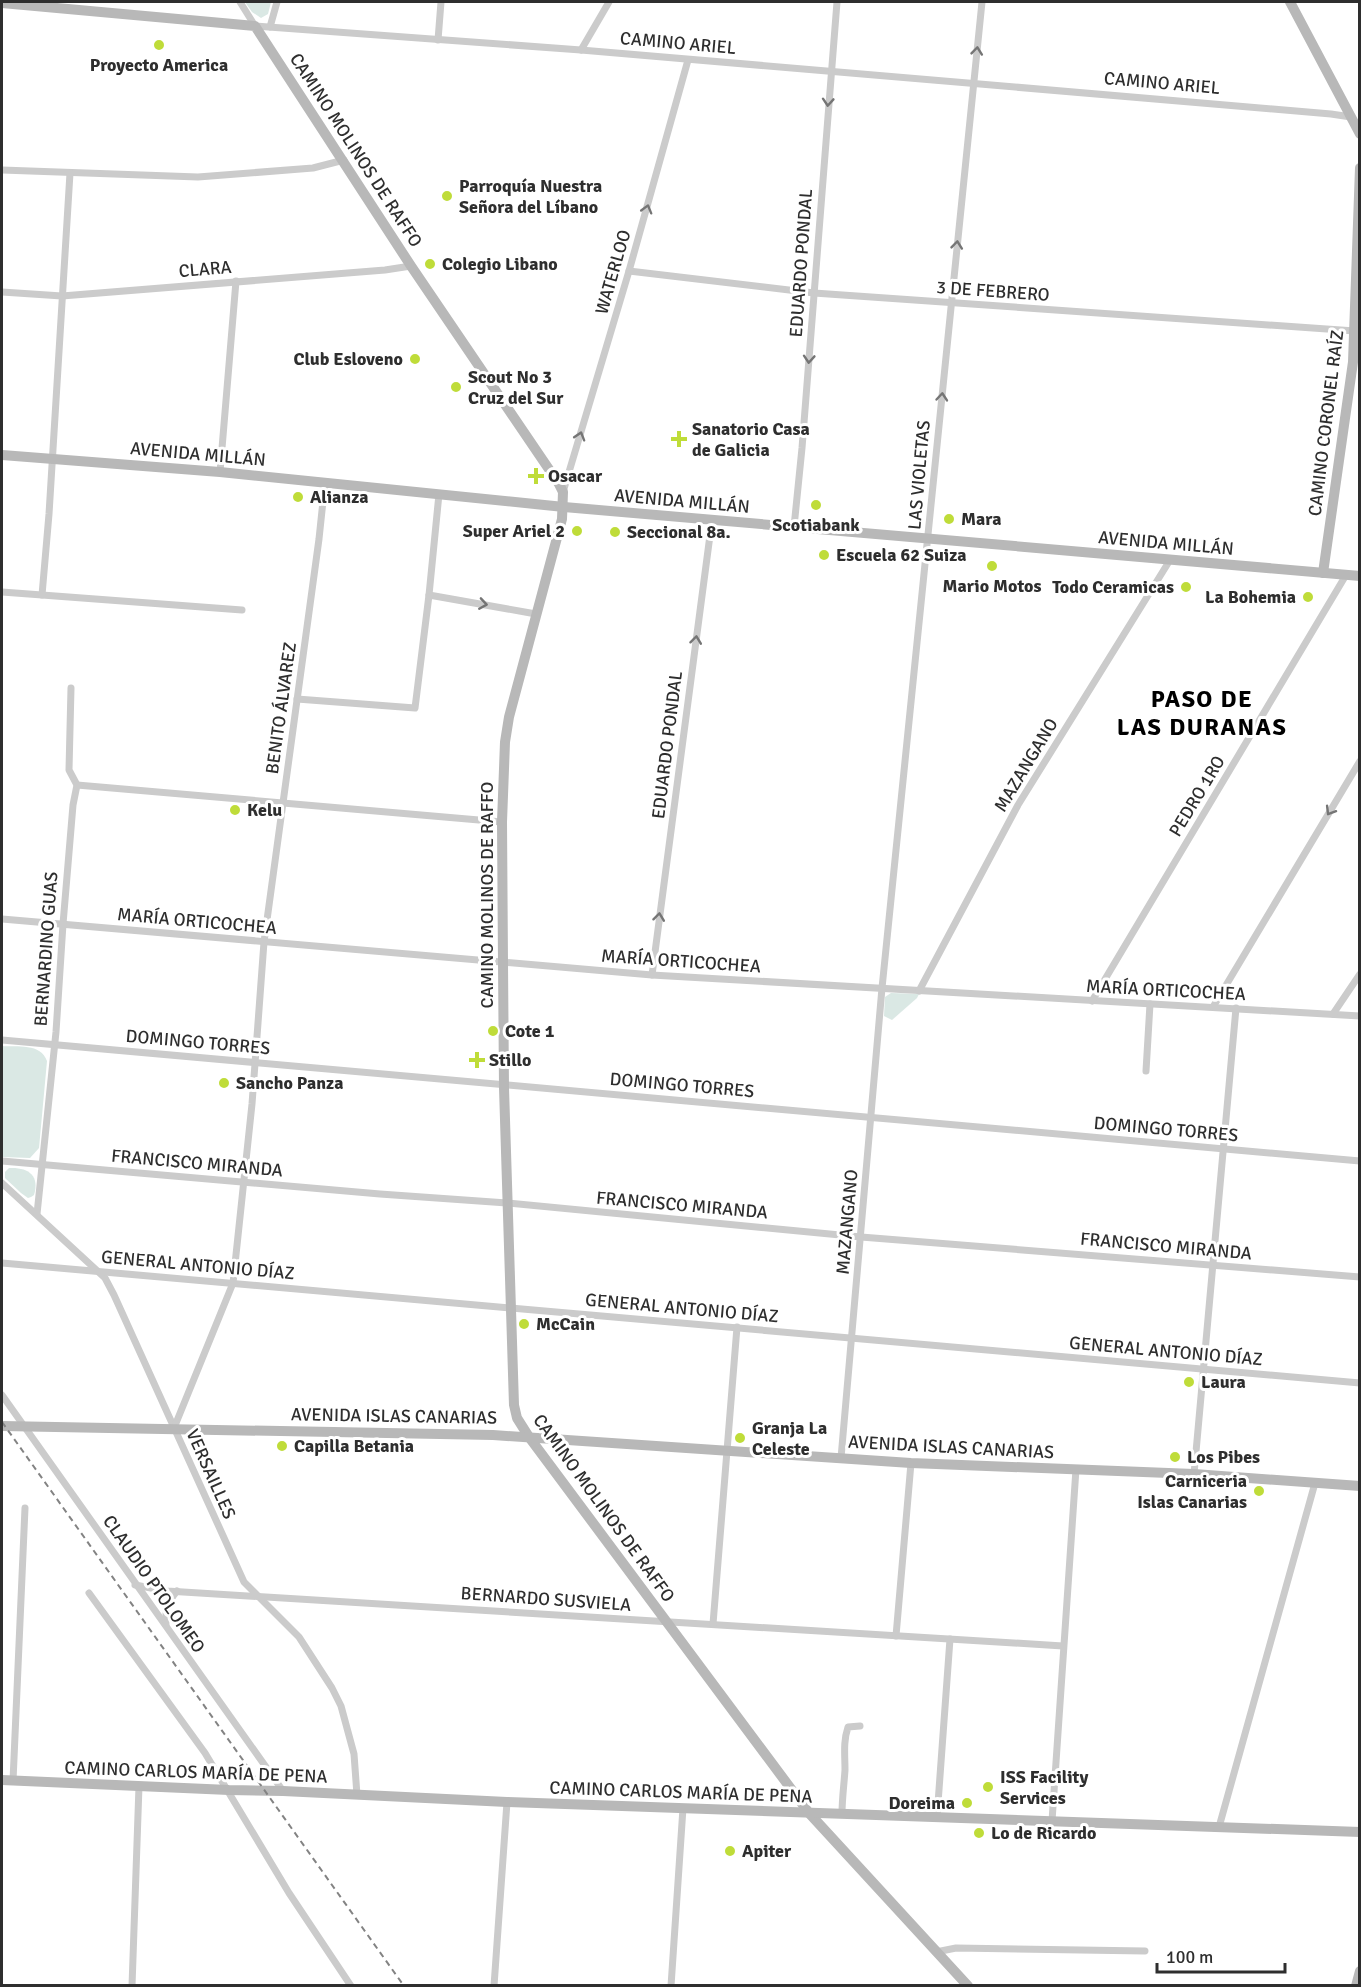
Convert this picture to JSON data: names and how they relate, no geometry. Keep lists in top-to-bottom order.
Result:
{
  "streets": {
    "street": [
      "CAMINO ARIEL",
      "CAMINO MOLINOS DE RAFFO",
      "EDUARDO PONDAL",
      "CLARA",
      "WATERLOO",
      "3 DE FEBRERO",
      "CAMINO CORONEL RAÍZ",
      "AVENIDA MILLÁN",
      "LAS VIOLETAS",
      "BENITO ÁLVAREZ",
      "MAZANGANO",
      "PEDRO 1RO",
      "MARÍA ORTICOCHEA",
      "BERNARDINO GUAS",
      "DOMINGO TORRES",
      "FRANCISCO MIRANDA",
      "GENERAL ANTONIO DÍAZ",
      "AVENIDA ISLAS CANARIAS",
      "VERSAILLES",
      "CLAUDIO PTOLOMEO",
      "BERNARDO SUSVIELA",
      "CAMINO CARLOS MARÍA DE PENA"
    ]
  },
  "crossings": [
    ["CAMINO ARIEL", "CAMINO MOLINOS DE RAFFO"],
    ["CAMINO ARIEL", "EDUARDO PONDAL"],
    ["CAMINO ARIEL", "WATERLOO"],
    ["CAMINO ARIEL", "LAS VIOLETAS"],
    ["CAMINO MOLINOS DE RAFFO", "CLARA"],
    ["CAMINO MOLINOS DE RAFFO", "WATERLOO"],
    ["CAMINO MOLINOS DE RAFFO", "AVENIDA MILLÁN"],
    ["CAMINO MOLINOS DE RAFFO", "MARÍA ORTICOCHEA"],
    ["CAMINO MOLINOS DE RAFFO", "DOMINGO TORRES"],
    ["CAMINO MOLINOS DE RAFFO", "FRANCISCO MIRANDA"],
    ["CAMINO MOLINOS DE RAFFO", "GENERAL ANTONIO DÍAZ"],
    ["CAMINO MOLINOS DE RAFFO", "AVENIDA ISLAS CANARIAS"],
    ["CAMINO MOLINOS DE RAFFO", "BERNARDO SUSVIELA"],
    ["CAMINO MOLINOS DE RAFFO", "CAMINO CARLOS MARÍA DE PENA"],
    ["EDUARDO PONDAL", "3 DE FEBRERO"],
    ["EDUARDO PONDAL", "AVENIDA MILLÁN"],
    ["EDUARDO PONDAL", "MARÍA ORTICOCHEA"],
    ["WATERLOO", "3 DE FEBRERO"],
    ["3 DE FEBRERO", "CAMINO CORONEL RAÍZ"],
    ["3 DE FEBRERO", "LAS VIOLETAS"],
    ["CAMINO CORONEL RAÍZ", "AVENIDA MILLÁN"],
    ["AVENIDA MILLÁN", "LAS VIOLETAS"],
    ["AVENIDA MILLÁN", "BENITO ÁLVAREZ"],
    ["AVENIDA MILLÁN", "MAZANGANO"],
    ["AVENIDA MILLÁN", "PEDRO 1RO"],
    ["LAS VIOLETAS", "MAZANGANO"],
    ["LAS VIOLETAS", "MARÍA ORTICOCHEA"],
    ["BENITO ÁLVAREZ", "MARÍA ORTICOCHEA"],
    ["BENITO ÁLVAREZ", "DOMINGO TORRES"],
    ["BENITO ÁLVAREZ", "FRANCISCO MIRANDA"],
    ["BENITO ÁLVAREZ", "GENERAL ANTONIO DÍAZ"],
    ["BENITO ÁLVAREZ", "AVENIDA ISLAS CANARIAS"],
    ["BENITO ÁLVAREZ", "VERSAILLES"],
    ["MAZANGANO", "MARÍA ORTICOCHEA"],
    ["MAZANGANO", "DOMINGO TORRES"],
    ["MAZANGANO", "FRANCISCO MIRANDA"],
    ["MAZANGANO", "GENERAL ANTONIO DÍAZ"],
    ["MAZANGANO", "AVENIDA ISLAS CANARIAS"],
    ["PEDRO 1RO", "MARÍA ORTICOCHEA"],
    ["MARÍA ORTICOCHEA", "BERNARDINO GUAS"],
    ["BERNARDINO GUAS", "DOMINGO TORRES"],
    ["BERNARDINO GUAS", "FRANCISCO MIRANDA"],
    ["BERNARDINO GUAS", "VERSAILLES"],
    ["GENERAL ANTONIO DÍAZ", "VERSAILLES"],
    ["AVENIDA ISLAS CANARIAS", "VERSAILLES"],
    ["AVENIDA ISLAS CANARIAS", "CLAUDIO PTOLOMEO"],
    ["VERSAILLES", "BERNARDO SUSVIELA"],
    ["VERSAILLES", "CAMINO CARLOS MARÍA DE PENA"],
    ["CLAUDIO PTOLOMEO", "BERNARDO SUSVIELA"],
    ["CLAUDIO PTOLOMEO", "CAMINO CARLOS MARÍA DE PENA"]
  ],
  "one_way": ["WATERLOO", "LAS VIOLETAS"],
  "districts": ["PASO DE LAS DURANAS"],
  "places": {
    "other": [
      "Proyecto America",
      "Parroquía Nuestra Señora del Líbano",
      "Colegio Libano",
      "Club Esloveno",
      "Scout No 3 Cruz del Sur",
      "Alianza",
      "Scotiabank",
      "Mara",
      "Super Ariel 2",
      "Seccional 8a.",
      "Escuela 62 Suiza",
      "Mario Motos",
      "Todo Ceramicas",
      "La Bohemia",
      "Kelu",
      "Cote 1",
      "Sancho Panza",
      "McCain",
      "Laura",
      "Granja La Celeste",
      "Capilla Betania",
      "Los Pibes",
      "Carniceria Islas Canarias",
      "ISS Facility Services",
      "Doreima",
      "Lo de Ricardo",
      "Apiter"
    ],
    "health": ["Sanatorio Casa de Galicia", "Osacar", "Stillo"]
  },
  "scale_bar": "100 m"
}
